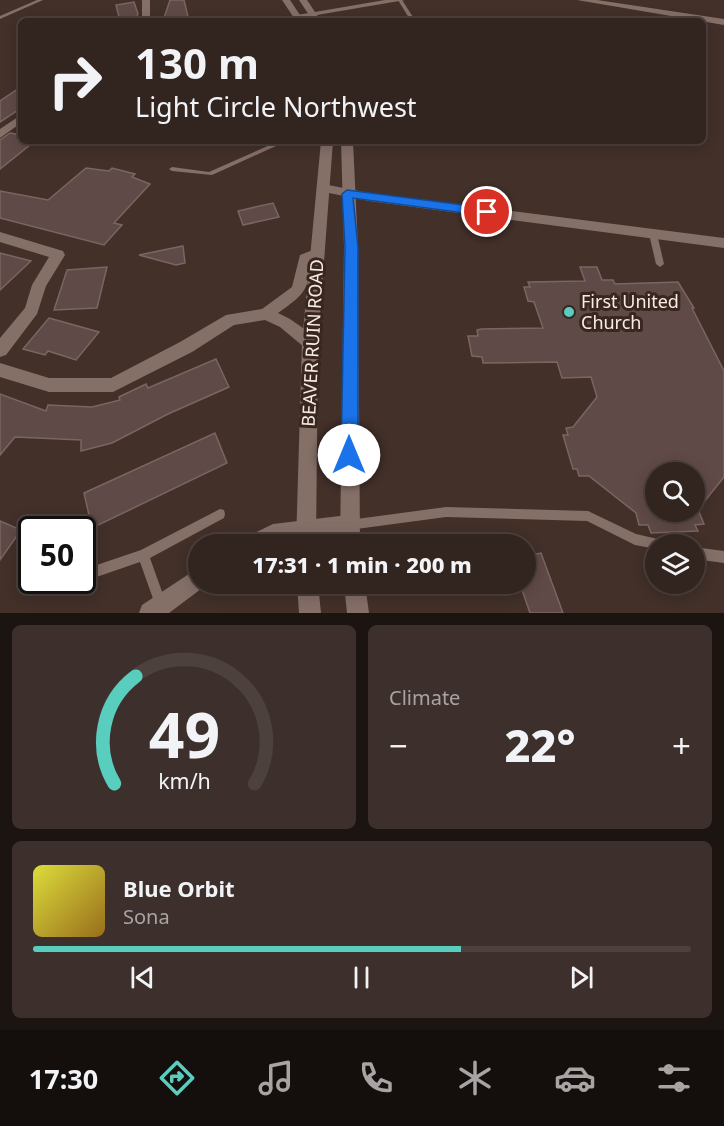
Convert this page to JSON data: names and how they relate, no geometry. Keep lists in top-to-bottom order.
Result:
{
  "streets": {
    "street": ["BEAVER RUIN ROAD"]
  },
  "places": ["First United Church"],
  "page": {
    "turn": ["130 m", "Light Circle Northwest"],
    "limit": "50",
    "trip": "17:31 · 1 min · 200 m",
    "tile": "Climate",
    "heat": ["−", "22°", "+"],
    "song": ["Blue Orbit", "Sona"],
    "tabs": "17:30",
    "gauge": ["49", "km/h"]
  }
}
